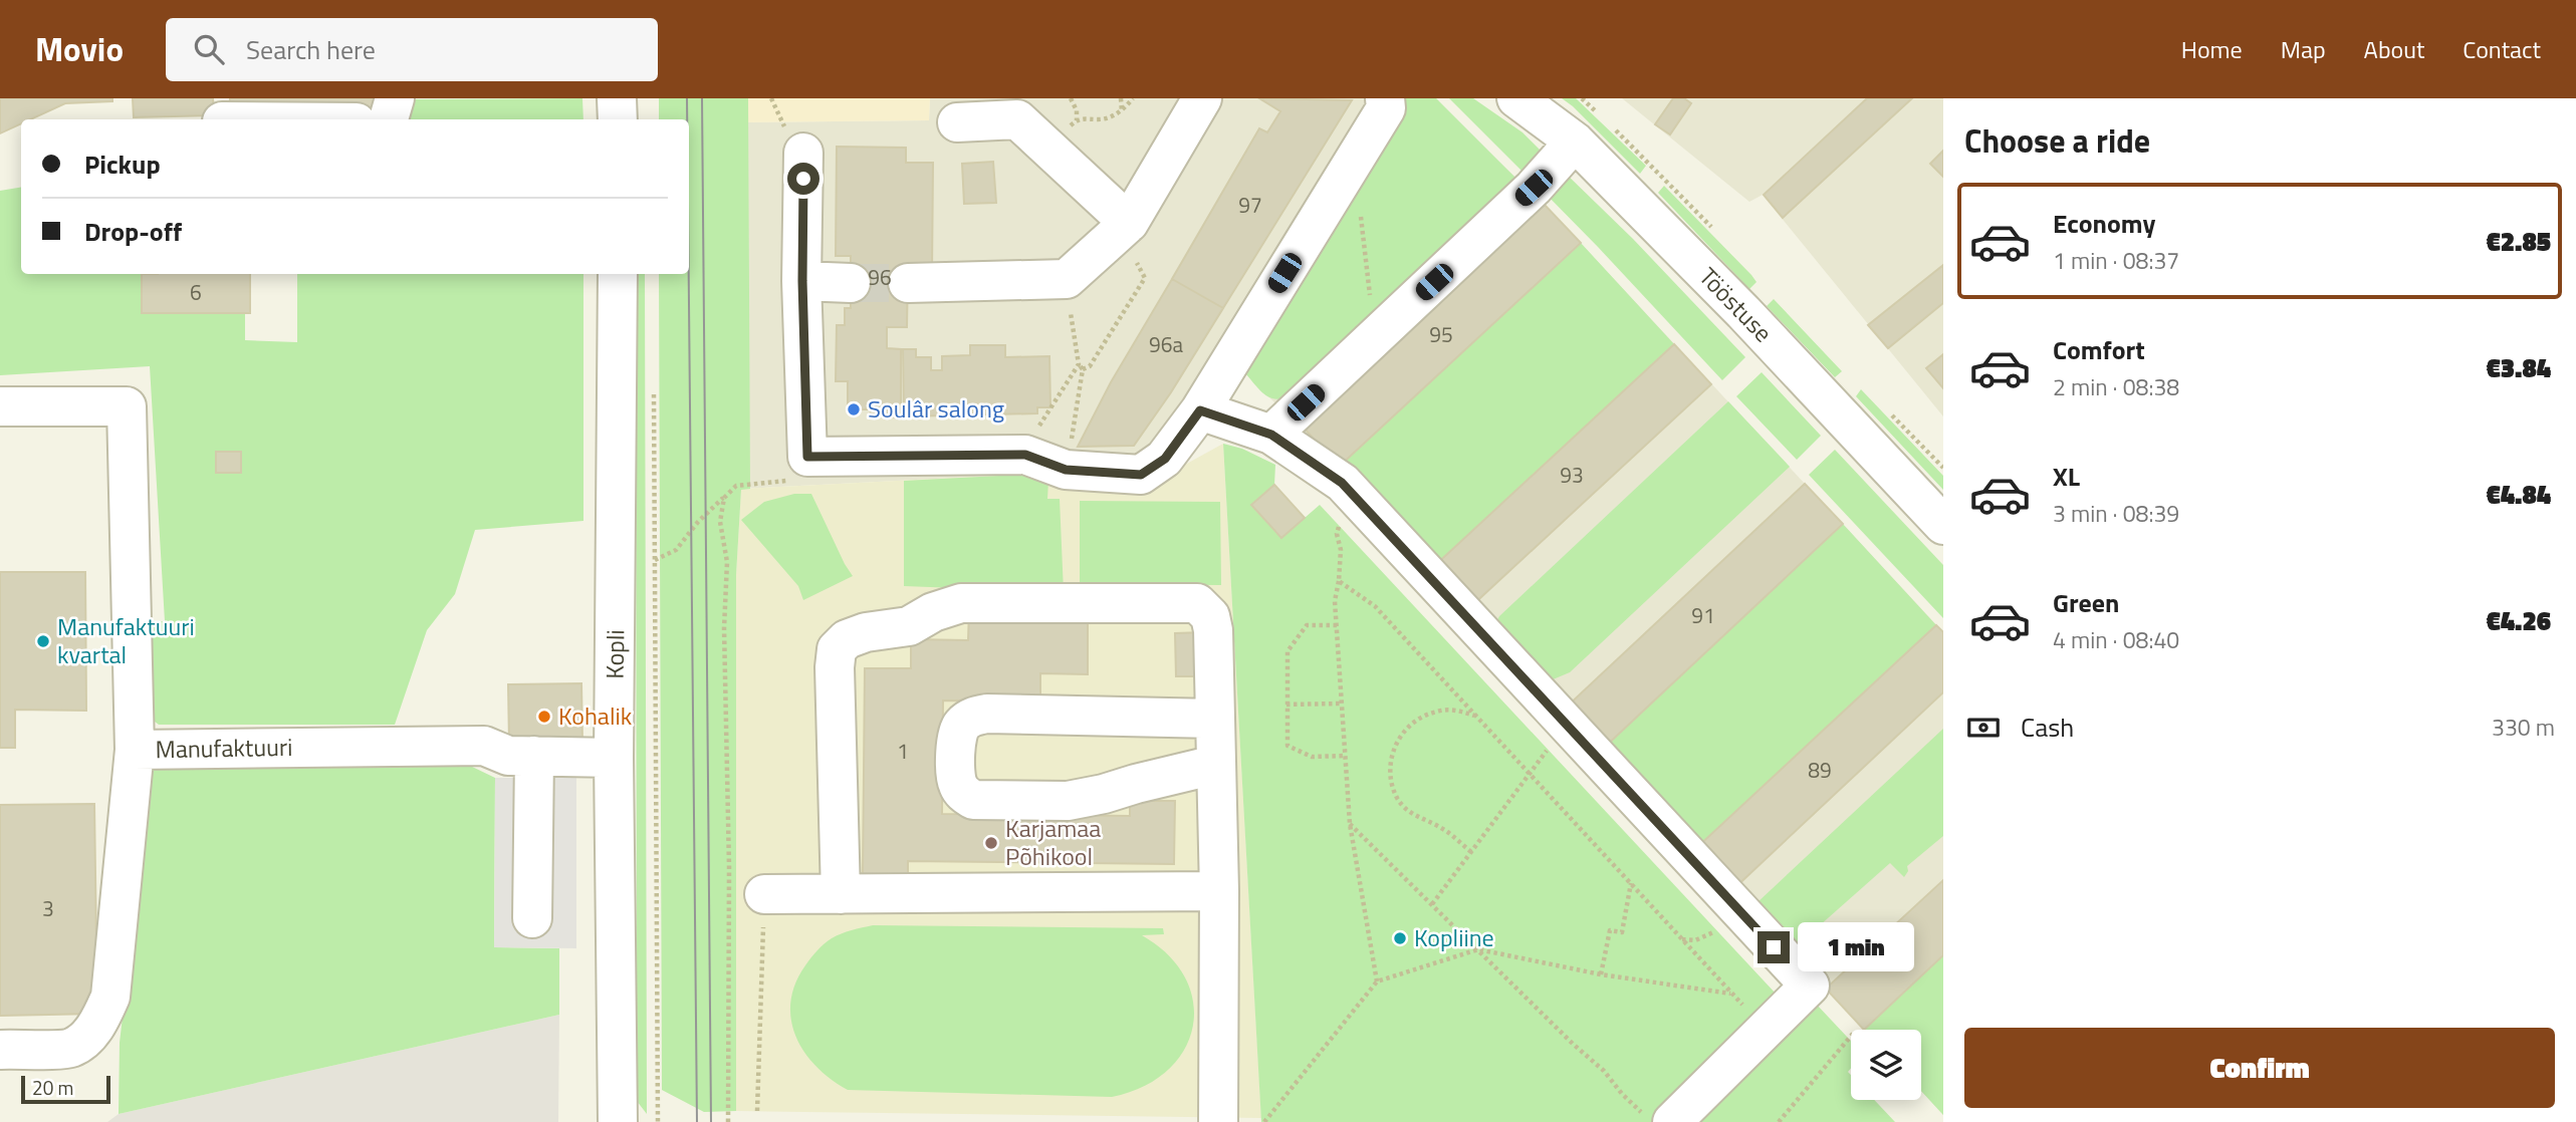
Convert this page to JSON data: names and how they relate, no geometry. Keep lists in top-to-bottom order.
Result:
{
  "streets": {
    "street": ["Tööstuse", "Kopli", "Manufaktuuri"]
  },
  "crossings": [
    ["Kopli", "Manufaktuuri"]
  ],
  "places": [
    "Soulâr salong",
    "Manufaktuuri kvartal",
    "Kohalik",
    "Karjamaa Põhikool",
    "Kopliine"
  ],
  "house_numbers": [
    "97",
    "96",
    "6",
    "95",
    "96a",
    "93",
    "91",
    "1",
    "89",
    "3"
  ],
  "scale_bar": "20 m",
  "page": {
    "header": "Movio",
    "search": "Search here",
    "nav": [
      "Home",
      "Map",
      "About",
      "Contact"
    ],
    "heading": "Choose a ride",
    "banner": ["Pickup", "Drop-off"],
    "list": [
      {
        "name": "Economy",
        "note": "1 min · 08:37",
        "value": "€2.85"
      },
      {
        "name": "Comfort",
        "note": "2 min · 08:38",
        "value": "€3.84"
      },
      {
        "name": "XL",
        "note": "3 min · 08:39",
        "value": "€4.84"
      },
      {
        "name": "Green",
        "note": "4 min · 08:40",
        "value": "€4.26"
      }
    ],
    "pay": ["Cash", "330 m"],
    "bubble": "1 min",
    "buttons": "Confirm",
    "scale": "20 m"
  }
}
